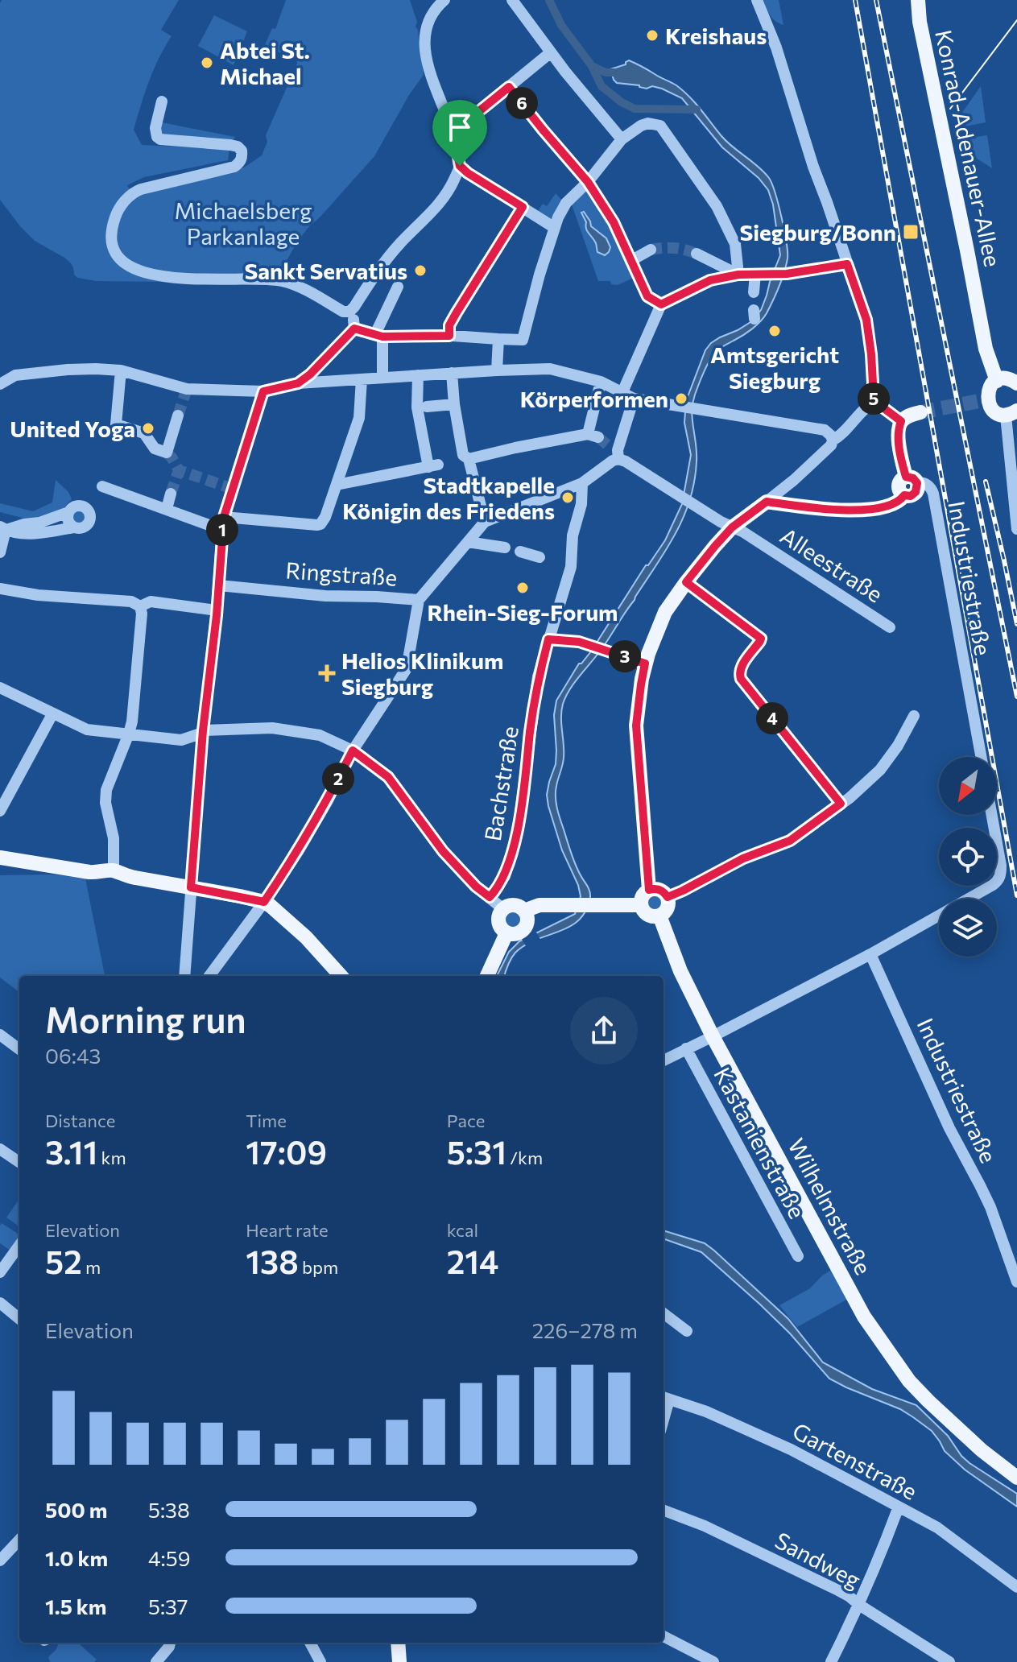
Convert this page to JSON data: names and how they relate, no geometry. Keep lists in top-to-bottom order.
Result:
{
  "streets": {
    "main road": ["Konrad-Adenauer-Allee", "Wilhelmstraße"],
    "street": [
      "Alleestraße",
      "Ringstraße",
      "Industriestraße",
      "Bachstraße",
      "Kastanienstraße",
      "Gartenstraße",
      "Sandweg"
    ]
  },
  "crossings": [
    ["Alleestraße", "Ringstraße"],
    ["Ringstraße", "Bachstraße"]
  ],
  "parks": ["Michaelsberg Parkanlage"],
  "places": {
    "other": [
      "Kreishaus",
      "Abtei St. Michael",
      "Sankt Servatius",
      "Amtsgericht Siegburg",
      "Körperformen",
      "United Yoga",
      "Stadtkapelle Königin des Friedens",
      "Rhein-Sieg-Forum"
    ],
    "transit": ["Siegburg/Bonn"],
    "health": ["Helios Klinikum Siegburg"]
  },
  "north": "bottom left",
  "page": {
    "pins": [
      "6",
      "5",
      "1",
      "3",
      "4",
      "2"
    ],
    "heading": ["Morning run", "06:43"],
    "stats": [
      ["Distance", "3.11 km"],
      ["Time", "17:09"],
      ["Pace", "5:31 /km"],
      ["Elevation", "52 m"],
      ["Heart rate", "138 bpm"],
      ["kcal", "214"]
    ],
    "chart": ["Elevation", "226–278 m"],
    "list": [
      {
        "name": "500 m",
        "note": "5:38"
      },
      {
        "name": "1.0 km",
        "note": "4:59"
      },
      {
        "name": "1.5 km",
        "note": "5:37"
      }
    ]
  }
}
